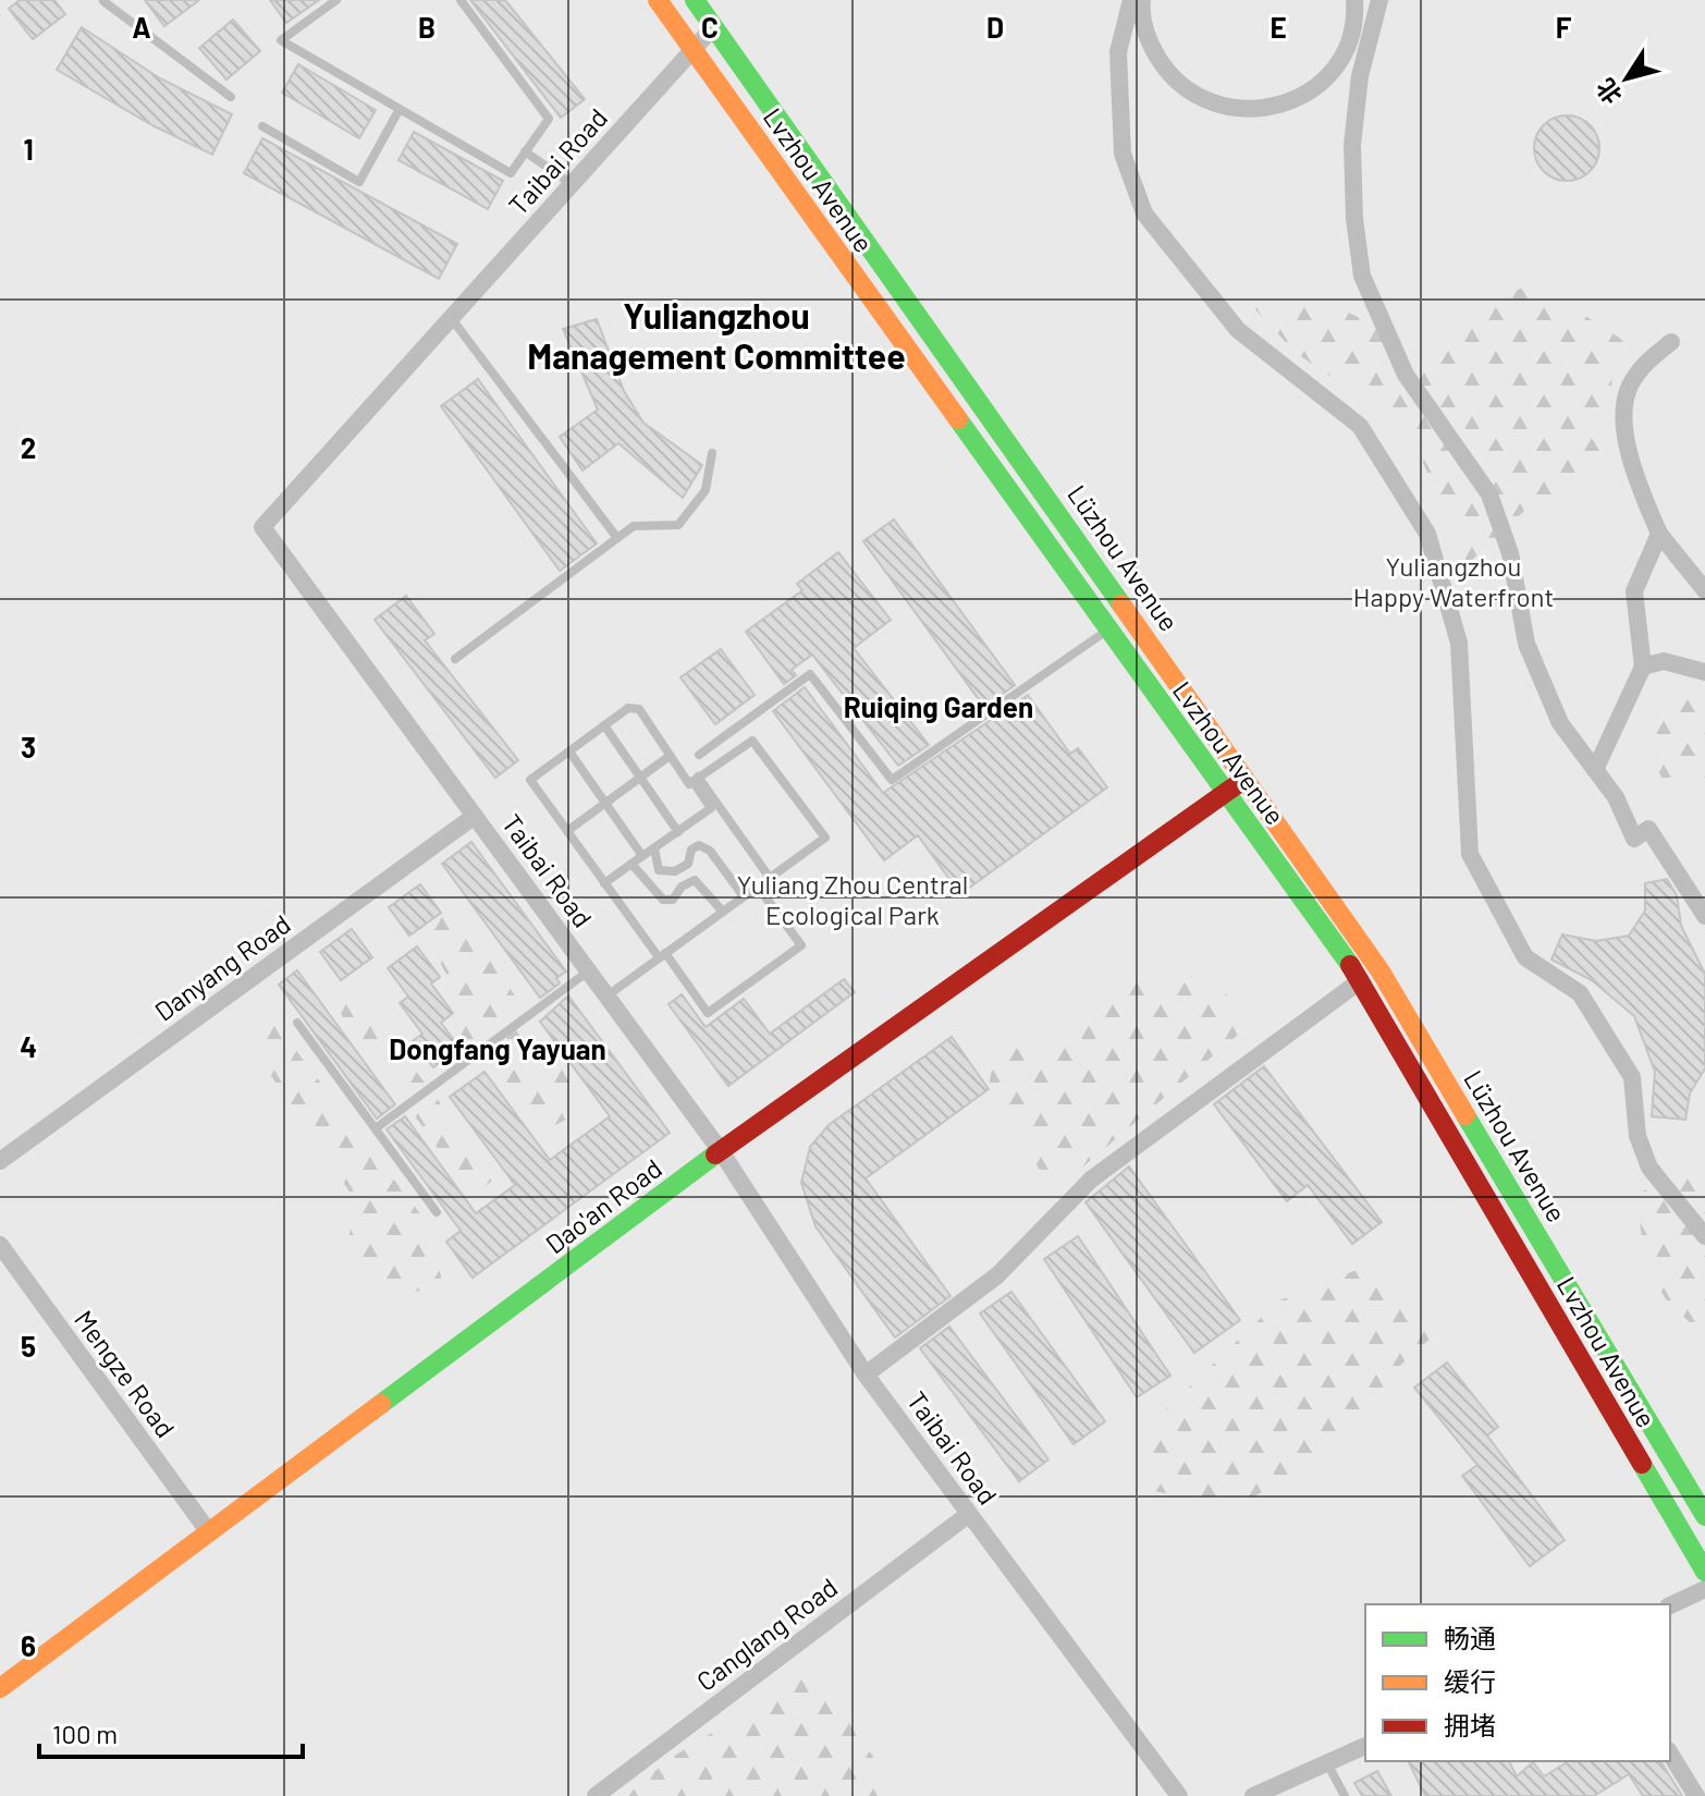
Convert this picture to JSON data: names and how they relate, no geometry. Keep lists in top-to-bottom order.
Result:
{
  "streets": {
    "main road": ["Lvzhou Avenue", "Lüzhou Avenue", "Dao'an Road"],
    "street": [
      "Taibai Road",
      "Danyang Road",
      "Mengze Road",
      "Canglang Road"
    ]
  },
  "crossings": [
    ["Taibai Road", "Lvzhou Avenue"],
    ["Taibai Road", "Lüzhou Avenue"],
    ["Taibai Road", "Danyang Road"],
    ["Taibai Road", "Dao'an Road"],
    ["Taibai Road", "Canglang Road"],
    ["Lvzhou Avenue", "Dao'an Road"],
    ["Lüzhou Avenue", "Dao'an Road"],
    ["Dao'an Road", "Mengze Road"]
  ],
  "districts": ["Yuliangzhou Management Committee", "Ruiqing Garden", "Dongfang Yayuan"],
  "parks": ["Yuliangzhou Happy Waterfront", "Yuliang Zhou Central Ecological Park"],
  "legend": ["畅通", "缓行", "拥堵"],
  "scale_bar": "100 m",
  "north": "bottom left",
  "grid": {
    "columns": [
      "A",
      "B",
      "C",
      "D",
      "E",
      "F"
    ],
    "rows": [
      "1",
      "2",
      "3",
      "4",
      "5",
      "6"
    ]
  }
}
